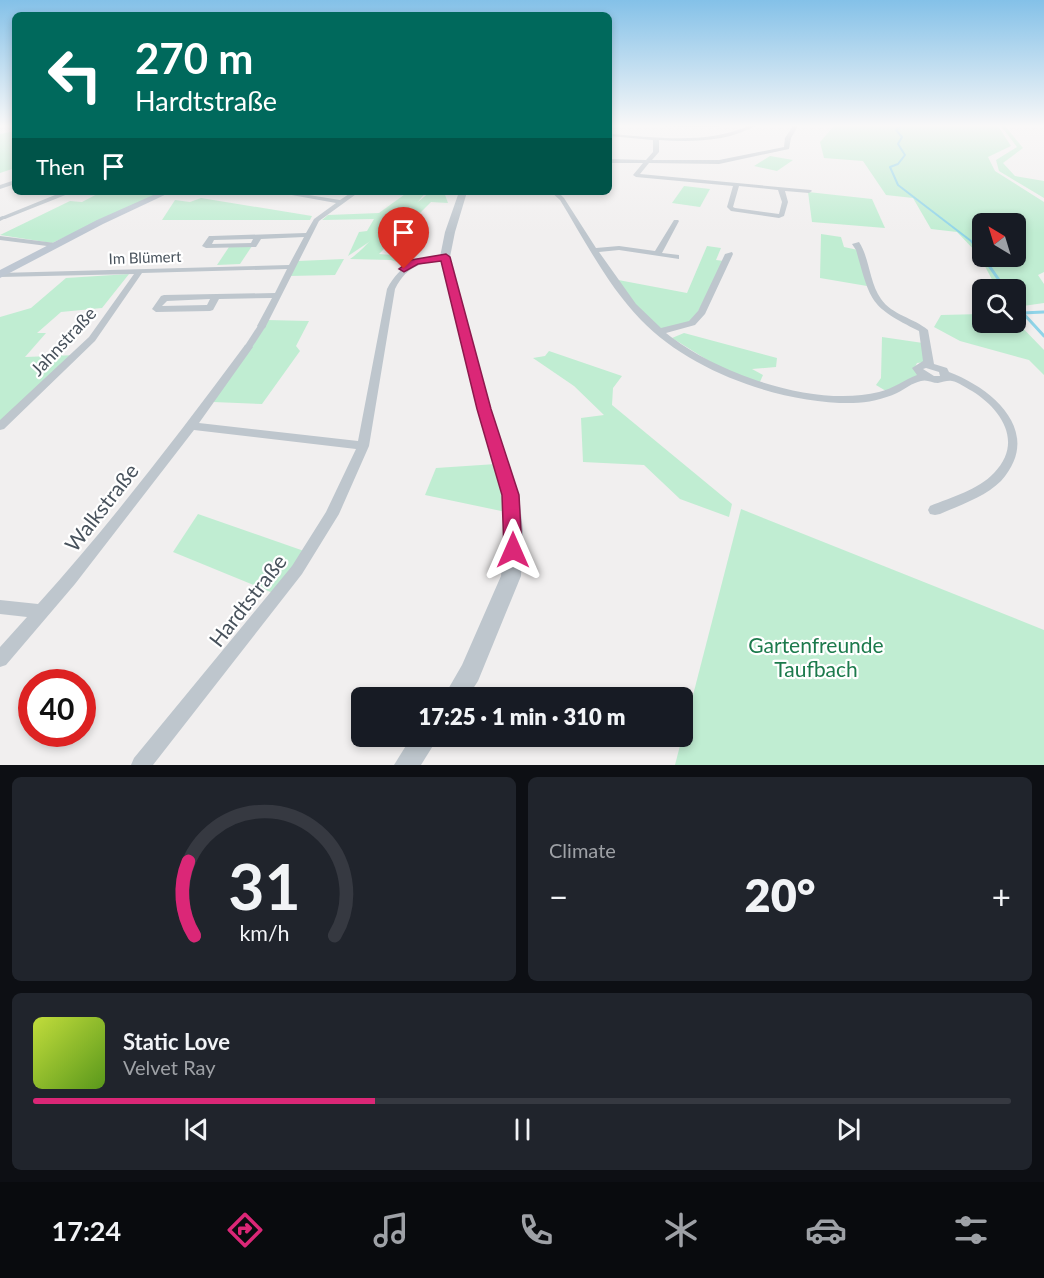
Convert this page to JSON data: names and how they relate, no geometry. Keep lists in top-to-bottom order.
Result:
{
  "streets": {
    "street": [
      "Im Blümert",
      "Jahnstraße",
      "Walkstraße",
      "Hardtstraße"
    ]
  },
  "crossings": [
    ["Im Blümert", "Jahnstraße"]
  ],
  "parks": ["Gartenfreunde Taufbach"],
  "north": "top left",
  "page": {
    "turn": ["270 m", "Hardtstraße"],
    "then": "Then",
    "limit": "40",
    "trip": "17:25 · 1 min · 310 m",
    "tile": "Climate",
    "heat": ["−", "20°", "+"],
    "song": ["Static Love", "Velvet Ray"],
    "tabs": "17:24",
    "gauge": ["31", "km/h"]
  }
}
